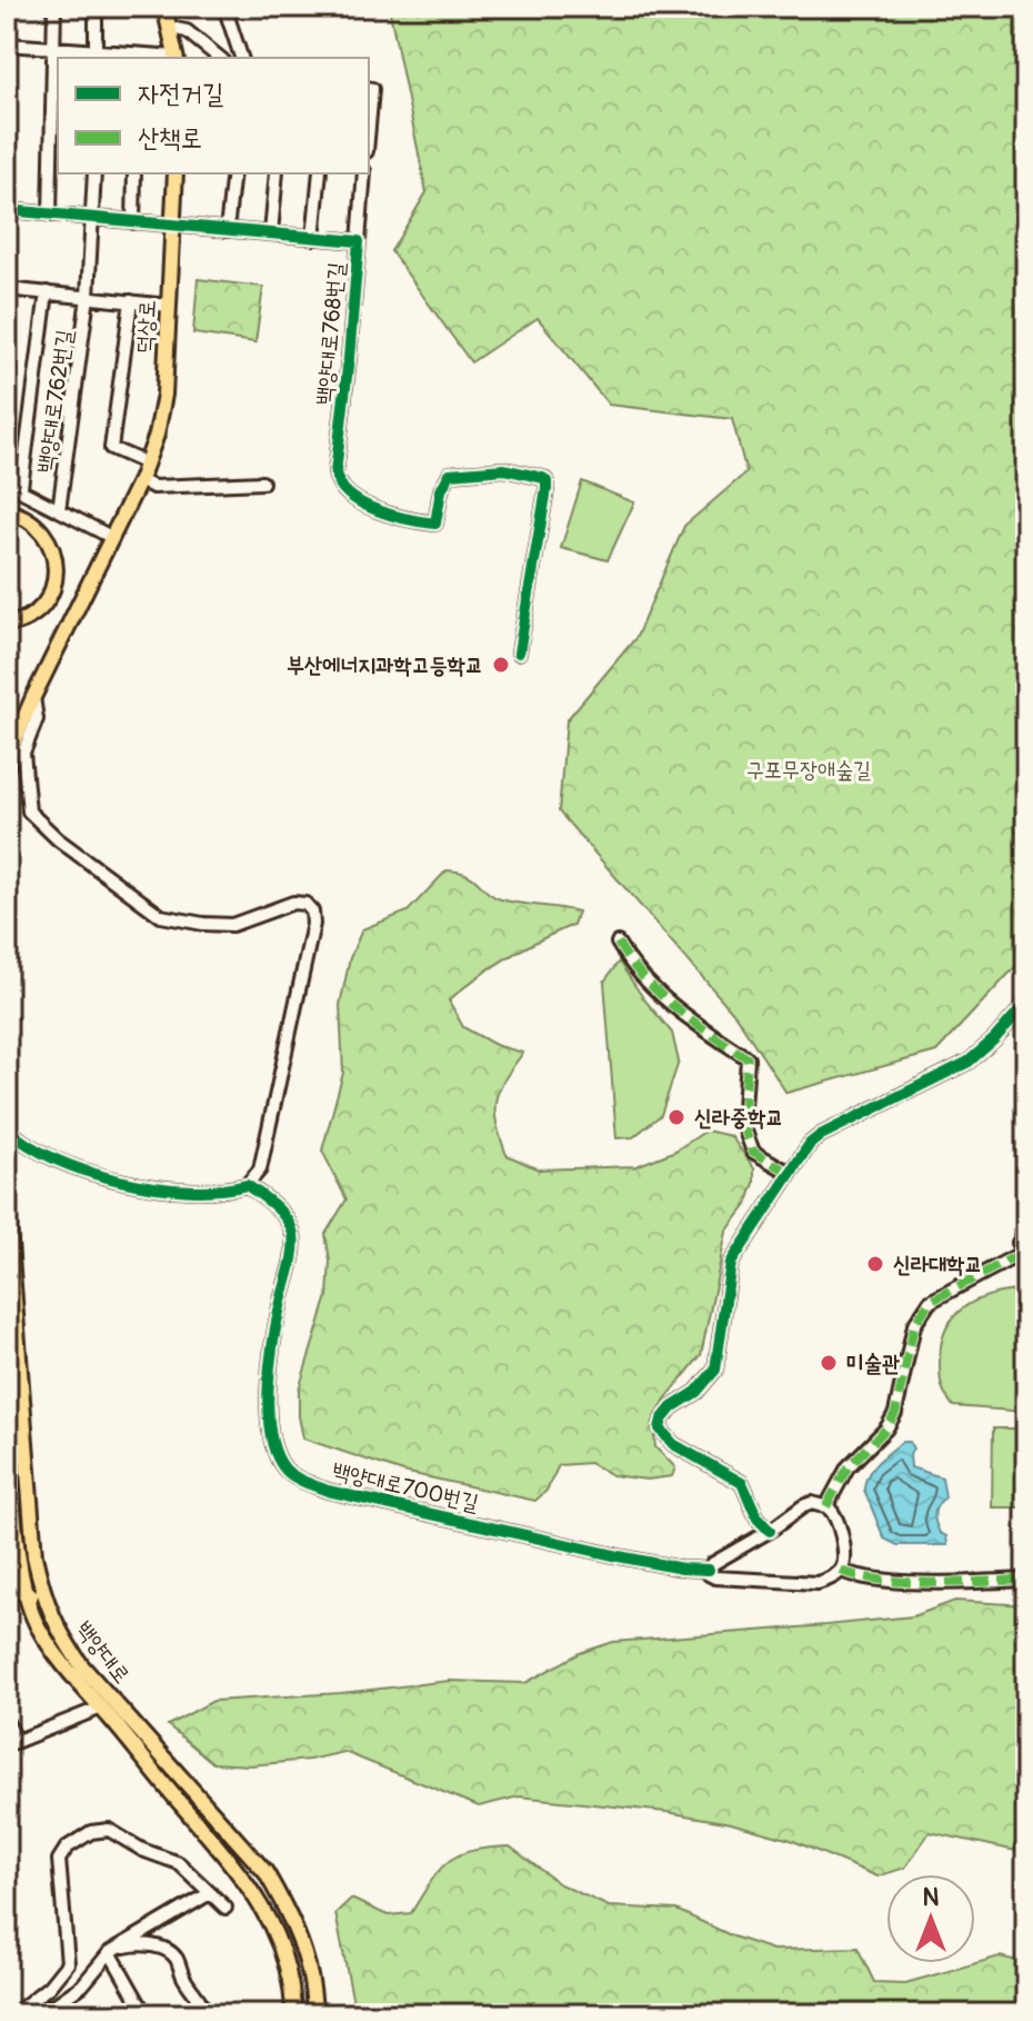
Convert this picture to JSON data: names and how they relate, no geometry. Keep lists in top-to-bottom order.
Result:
{
  "streets": {
    "main road": ["덕상로", "백양대로"],
    "street": ["백양대로768번길", "백양대로762번길", "백양대로700번길"]
  },
  "crossings": [
    ["덕상로", "백양대로768번길"],
    ["덕상로", "백양대로762번길"],
    ["덕상로", "백양대로700번길"]
  ],
  "parks": ["구포무장애숲길"],
  "places": [
    "부산에너지과학고등학교",
    "신라중학교",
    "신라대학교",
    "미술관"
  ],
  "legend": ["자전거길", "산책로"],
  "north": "top"
}
